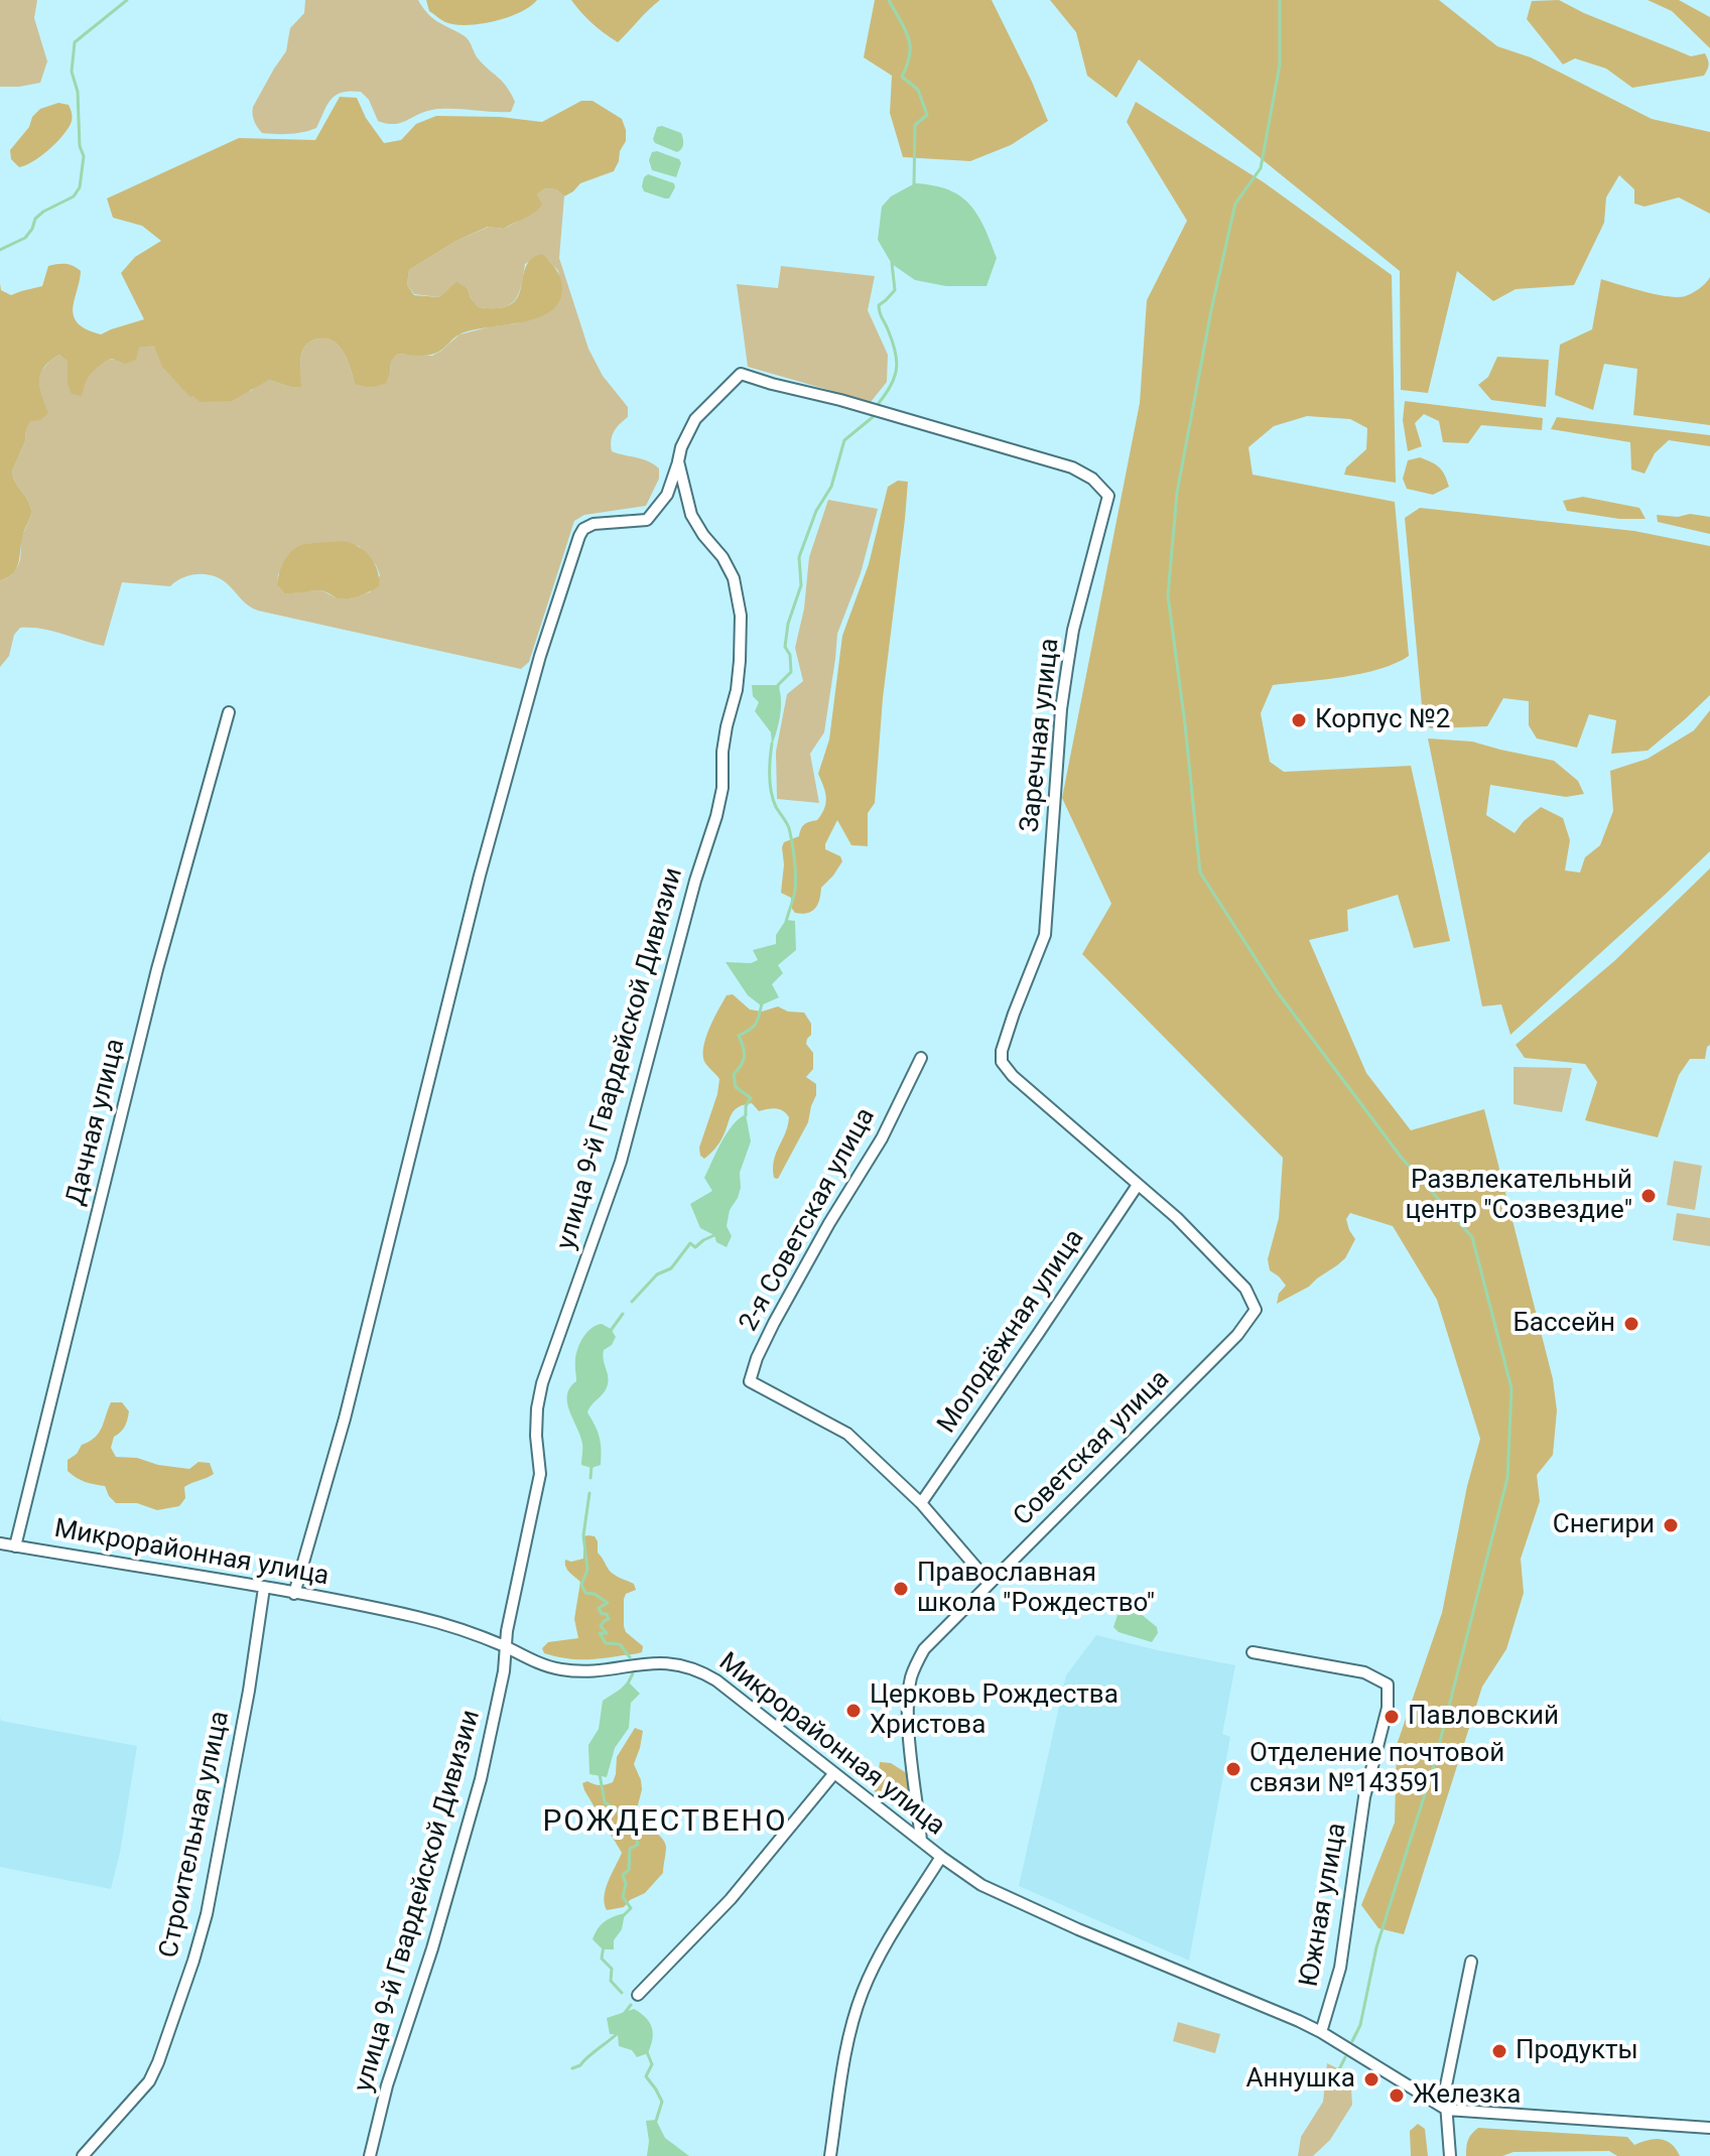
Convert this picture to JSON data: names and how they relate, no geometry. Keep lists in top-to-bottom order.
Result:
{
  "streets": {
    "street": [
      "Заречная улица",
      "улица 9-й Гвардейской Дивизии",
      "Дачная улица",
      "2-я Советская улица",
      "Молодёжная улица",
      "Советская улица",
      "Микрорайонная улица",
      "Строительная улица",
      "Южная улица"
    ]
  },
  "crossings": [
    ["Заречная улица", "улица 9-й Гвардейской Дивизии"],
    ["Заречная улица", "Молодёжная улица"],
    ["Заречная улица", "Советская улица"],
    ["улица 9-й Гвардейской Дивизии", "Микрорайонная улица"],
    ["Дачная улица", "Микрорайонная улица"],
    ["2-я Советская улица", "Молодёжная улица"],
    ["2-я Советская улица", "Советская улица"],
    ["Молодёжная улица", "Советская улица"],
    ["Советская улица", "Микрорайонная улица"],
    ["Микрорайонная улица", "Строительная улица"],
    ["Микрорайонная улица", "Южная улица"]
  ],
  "districts": ["РОЖДЕСТВЕНО"],
  "places": [
    "Корпус №2",
    "Развлекательный центр \"Созвездие\"",
    "Бассейн",
    "Снегири",
    "Православная школа \"Рождество\"",
    "Церковь Рождества Христова",
    "Павловский",
    "Отделение почтовой связи №143591",
    "Продукты",
    "Аннушка",
    "Железка"
  ]
}
